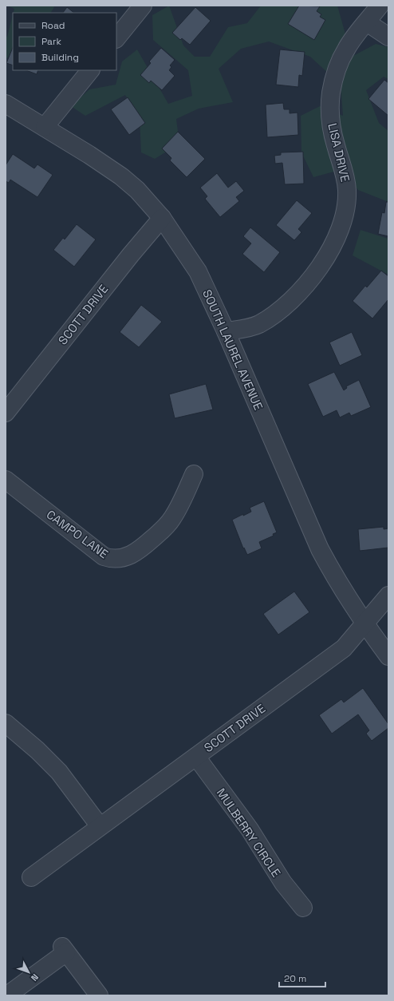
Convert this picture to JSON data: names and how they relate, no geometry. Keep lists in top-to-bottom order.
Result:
{
  "streets": {
    "street": [
      "LISA DRIVE",
      "SCOTT DRIVE",
      "SOUTH LAUREL AVENUE",
      "CAMPO LANE",
      "MULBERRY CIRCLE"
    ]
  },
  "crossings": [
    ["LISA DRIVE", "SOUTH LAUREL AVENUE"],
    ["SCOTT DRIVE", "SOUTH LAUREL AVENUE"],
    ["SCOTT DRIVE", "MULBERRY CIRCLE"]
  ],
  "legend": ["Road", "Park", "Building"],
  "scale_bar": "20 m",
  "north": "bottom right"
}
